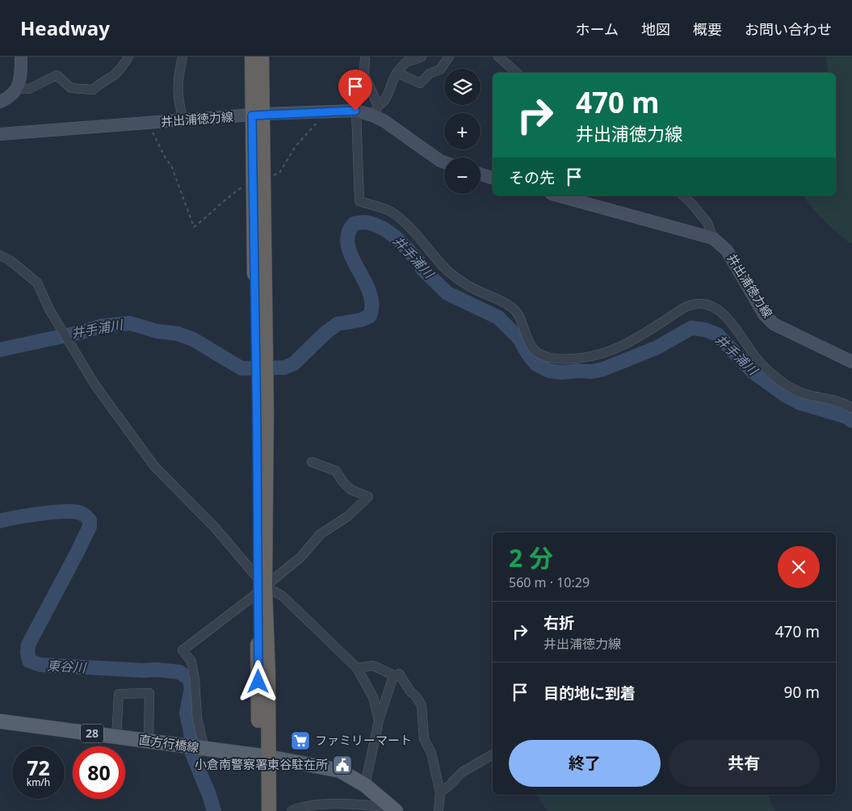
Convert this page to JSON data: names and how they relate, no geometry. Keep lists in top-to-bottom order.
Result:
{
  "streets": {
    "main road": ["井出浦徳力線", "28", "直方行橋線"]
  },
  "water": ["井手浦川", "東谷川"],
  "places": {
    "supermarket": ["ファミリーマート"],
    "public building": ["小倉南警察署東谷駐在所"]
  },
  "page": {
    "header": "Headway",
    "nav": [
      "ホーム",
      "地図",
      "概要",
      "お問い合わせ"
    ],
    "map_buttons": ["+", "−"],
    "turn": ["470 m", "井出浦徳力線"],
    "then": "その先",
    "heading": ["2 分", "560 m · 10:29"],
    "list": [
      {
        "name": "右折",
        "note": "井出浦徳力線",
        "value": "470 m"
      },
      {
        "name": "目的地に到着",
        "value": "90 m"
      }
    ],
    "buttons": ["終了", "共有"],
    "speed": "72 km/h",
    "limit": "80"
  }
}
